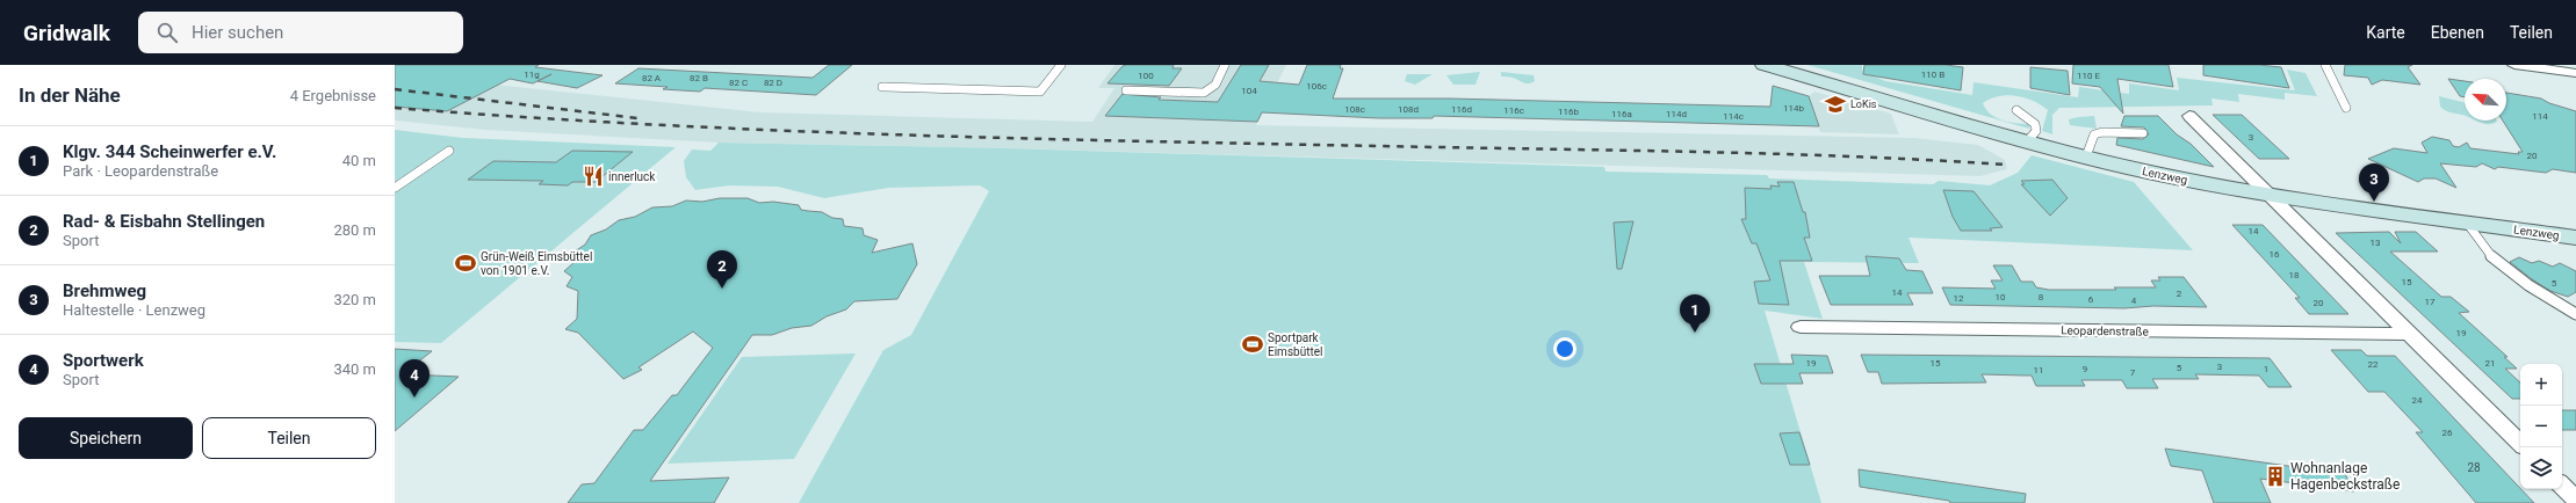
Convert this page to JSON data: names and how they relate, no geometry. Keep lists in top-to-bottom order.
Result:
{
  "streets": {
    "street": ["Lenzweg", "Leopardenstraße"]
  },
  "places": {
    "school or university": ["LoKis"],
    "restaurant": ["innerluck"],
    "sports": ["Grün-Weiß Eimsbüttel von 1901 e.V.", "Sportpark Eimsbüttel"],
    "building": ["Wohnanlage Hagenbeckstraße"]
  },
  "house_numbers": [
    "11g",
    "110 B",
    "100",
    "110 E",
    "82 A",
    "82 B",
    "82 C",
    "82 D",
    "106c",
    "104",
    "114b",
    "108c",
    "108d",
    "116d",
    "116c",
    "116b",
    "116a",
    "114d",
    "114c",
    "114",
    "3",
    "20",
    "14",
    "13",
    "16",
    "18",
    "15",
    "5",
    "14",
    "2",
    "10",
    "8",
    "12",
    "6",
    "4",
    "17",
    "20",
    "19",
    "19",
    "15",
    "21",
    "22",
    "3",
    "5",
    "9",
    "1",
    "11",
    "7",
    "24",
    "26",
    "28"
  ],
  "north": "top left",
  "page": {
    "header": "Gridwalk",
    "search": "Hier suchen",
    "nav": ["Karte", "Ebenen", "Teilen"],
    "heading": ["In der Nähe", "4 Ergebnisse"],
    "list": [
      {
        "mark": "1",
        "name": "Klgv. 344 Scheinwerfer e.V.",
        "note": "Park · Leopardenstraße",
        "value": "40 m"
      },
      {
        "mark": "2",
        "name": "Rad- & Eisbahn Stellingen",
        "note": "Sport",
        "value": "280 m"
      },
      {
        "mark": "3",
        "name": "Brehmweg",
        "note": "Haltestelle · Lenzweg",
        "value": "320 m"
      },
      {
        "mark": "4",
        "name": "Sportwerk",
        "note": "Sport",
        "value": "340 m"
      }
    ],
    "pins": [
      "3",
      "2",
      "1",
      "4"
    ],
    "map_buttons": ["+", "−"],
    "buttons": ["Speichern", "Teilen"]
  }
}
